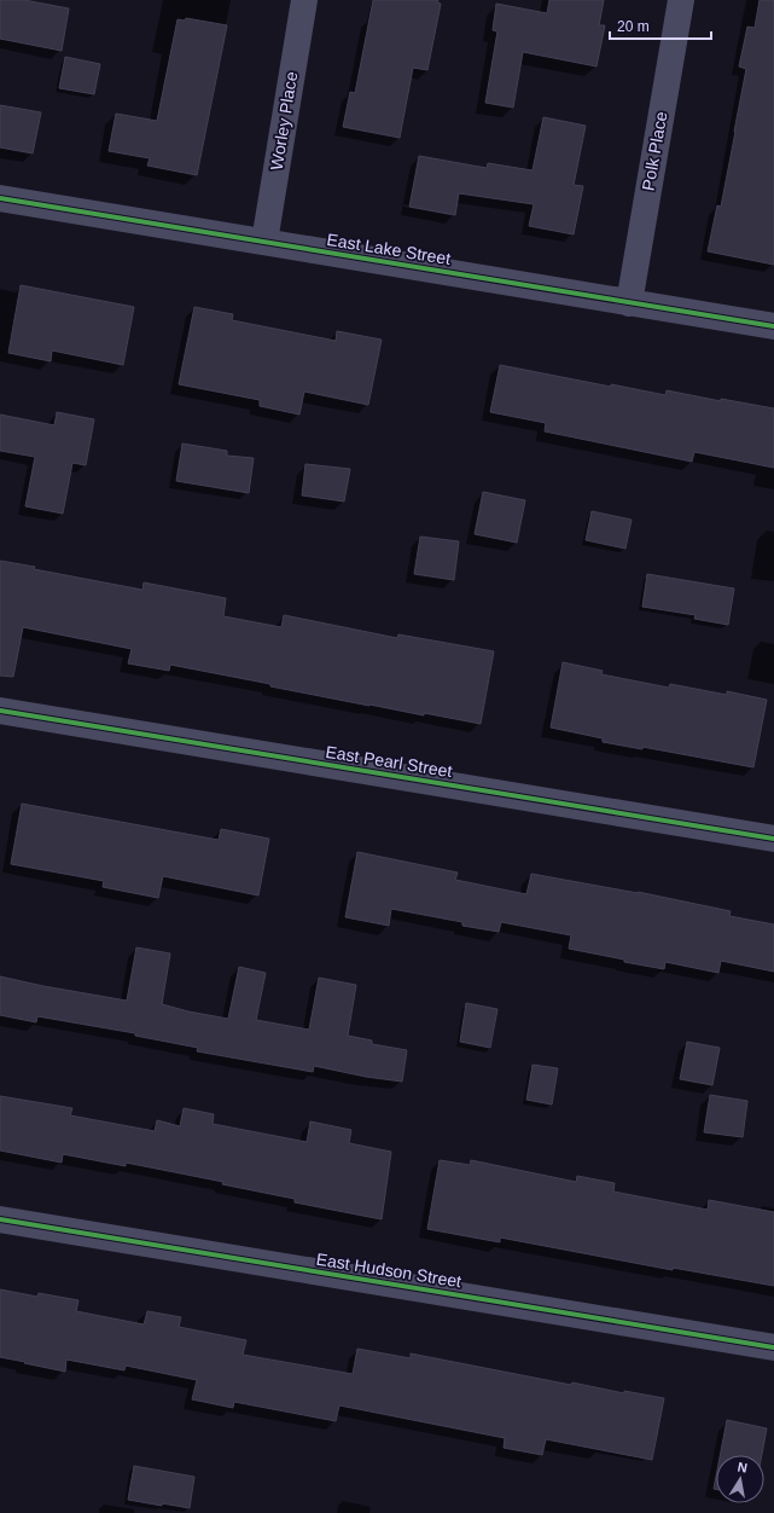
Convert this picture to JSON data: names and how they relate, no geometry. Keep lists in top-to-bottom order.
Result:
{
  "streets": {
    "street": [
      "Worley Place",
      "Polk Place",
      "East Lake Street",
      "East Pearl Street",
      "East Hudson Street"
    ]
  },
  "crossings": [
    ["Worley Place", "East Lake Street"],
    ["Polk Place", "East Lake Street"]
  ],
  "scale_bar": "20 m",
  "north": "top"
}
